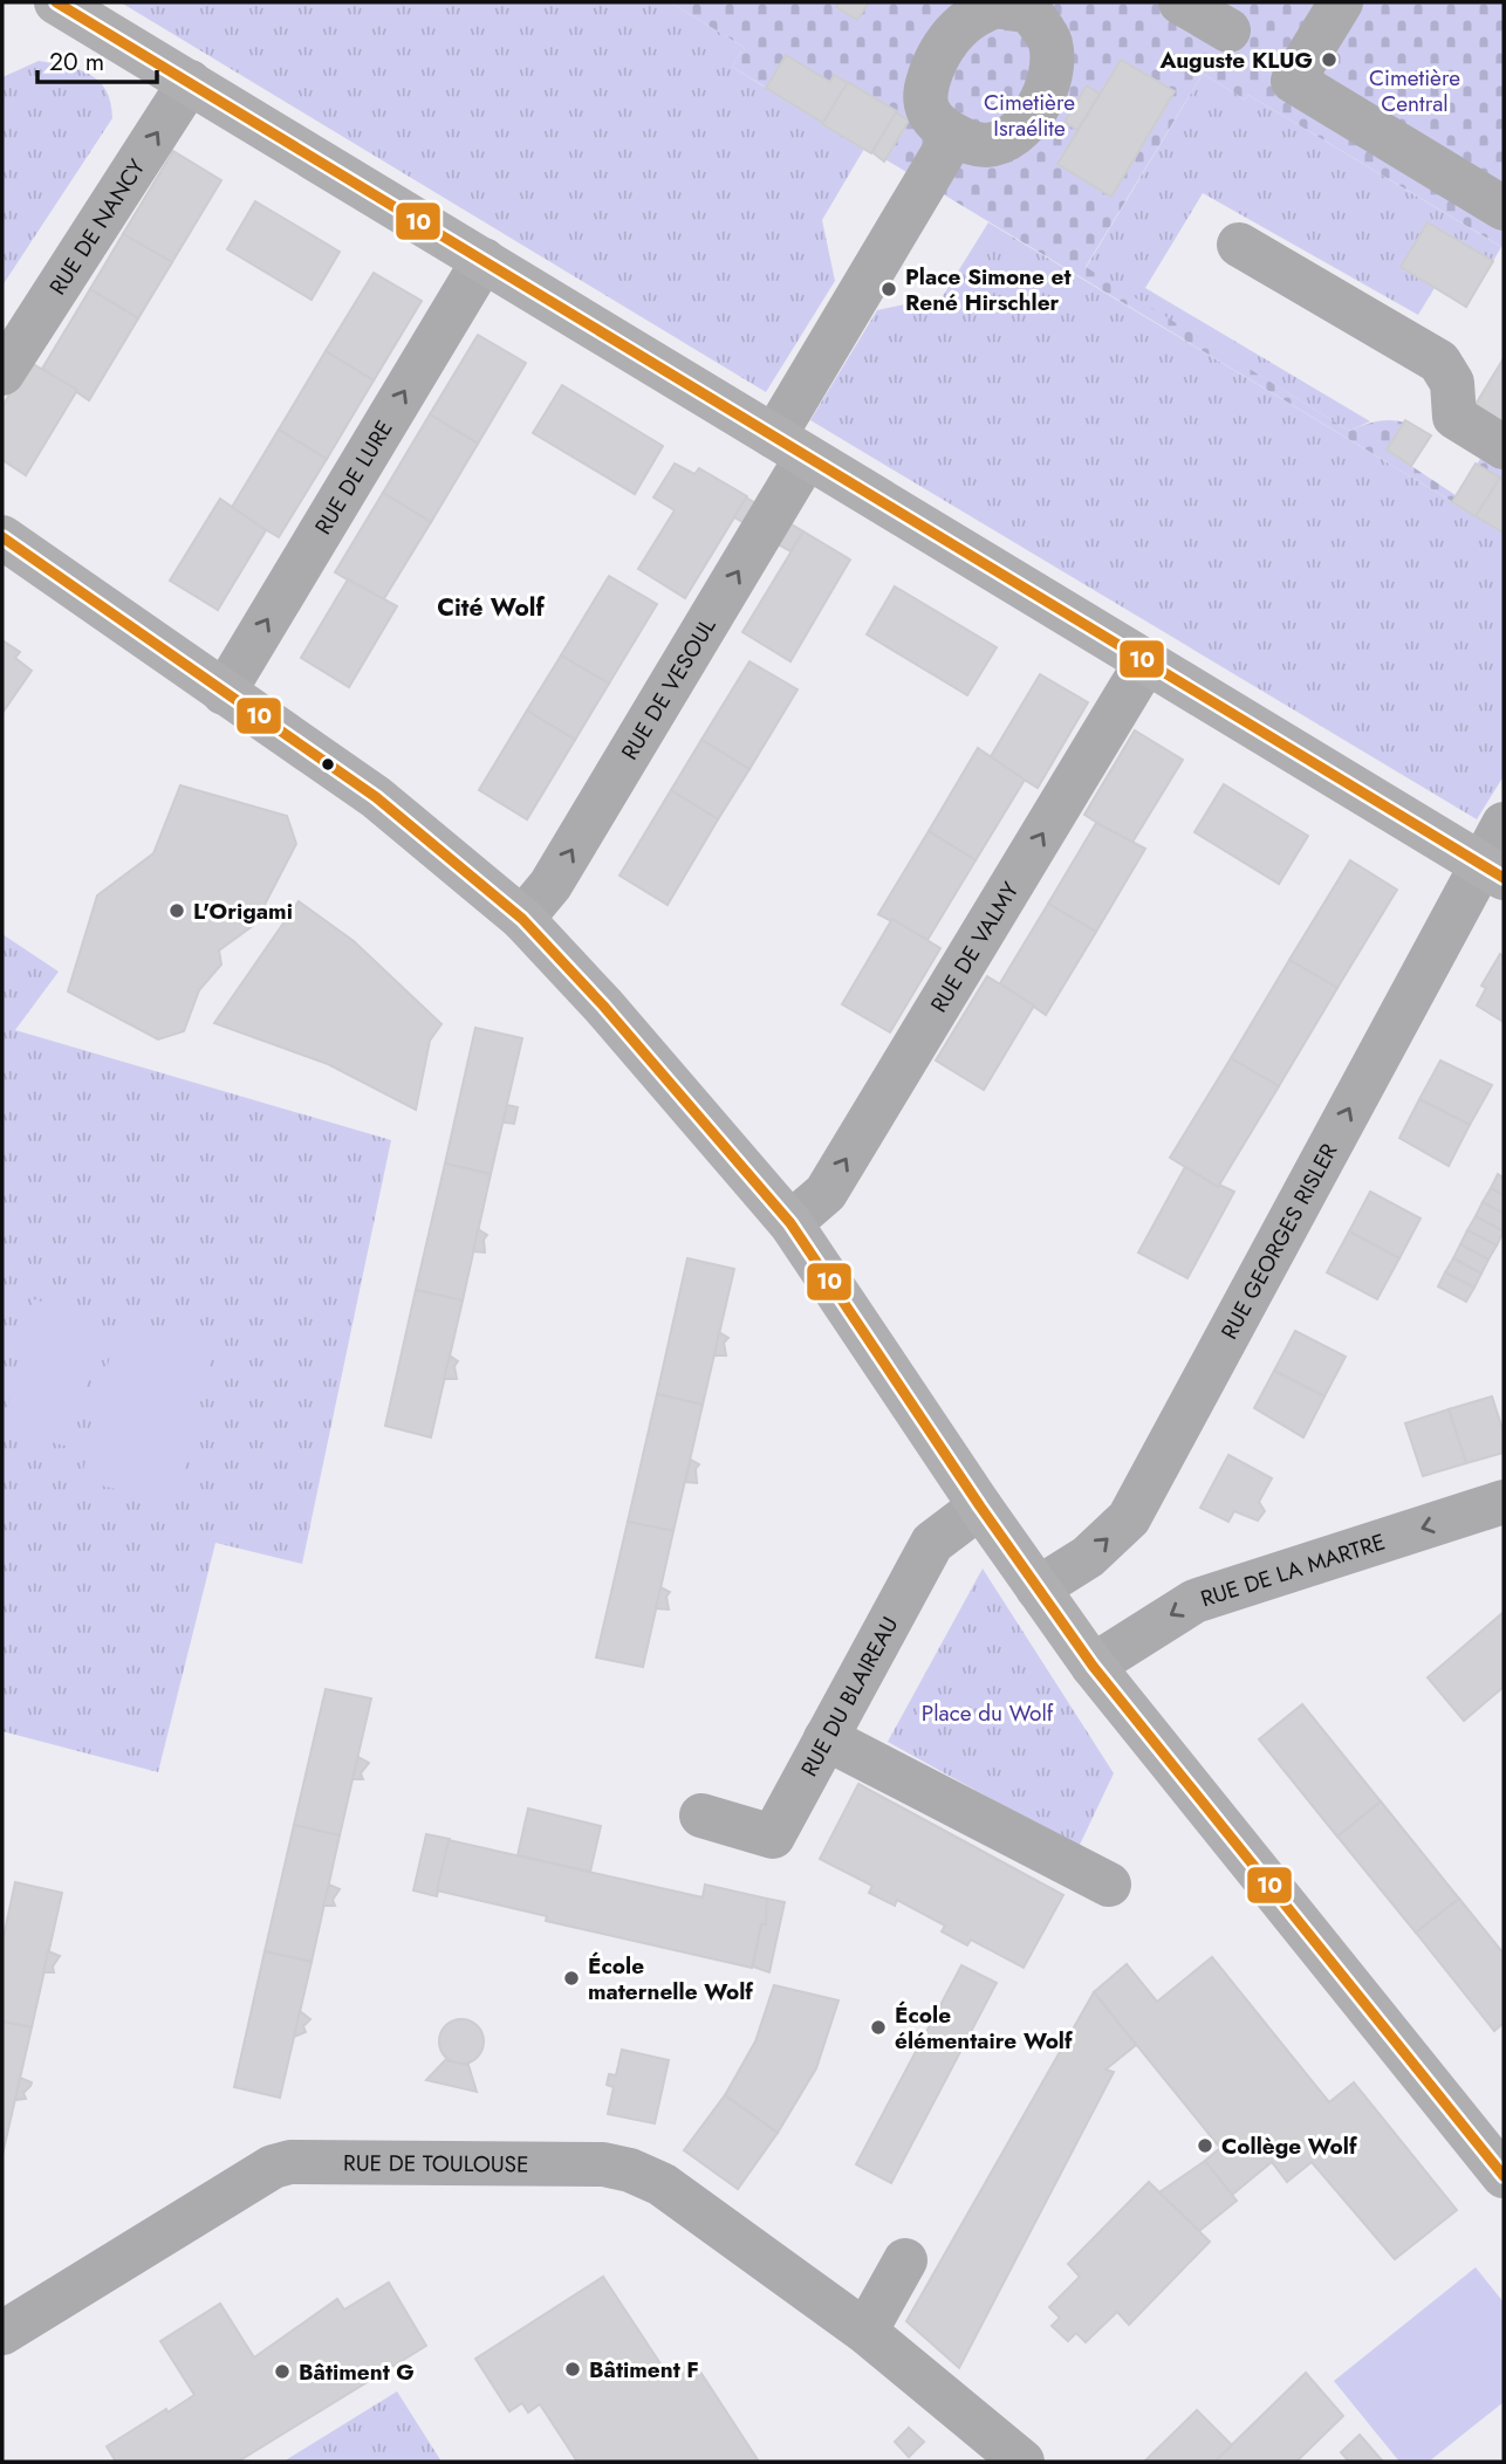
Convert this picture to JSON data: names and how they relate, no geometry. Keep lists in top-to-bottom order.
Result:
{
  "streets": {
    "street": [
      "RUE DE NANCY",
      "RUE DE LURE",
      "RUE DE VESOUL",
      "RUE DE VALMY",
      "RUE GEORGES RISLER",
      "RUE DE LA MARTRE",
      "RUE DU BLAIREAU",
      "RUE DE TOULOUSE"
    ]
  },
  "one_way": [
    "RUE DE NANCY",
    "RUE DE LURE",
    "RUE DE VESOUL",
    "RUE DE VALMY",
    "RUE GEORGES RISLER",
    "RUE DE LA MARTRE"
  ],
  "districts": ["Cité Wolf"],
  "parks": ["Cimetière Central", "Cimetière Israélite", "Place du Wolf"],
  "places": [
    "Auguste KLUG",
    "Place Simone et René Hirschler",
    "L'Origami",
    "École maternelle Wolf",
    "École élémentaire Wolf",
    "Collège Wolf",
    "Bâtiment F",
    "Bâtiment G"
  ],
  "lines": ["transit line 10"],
  "scale_bar": "20 m"
}
